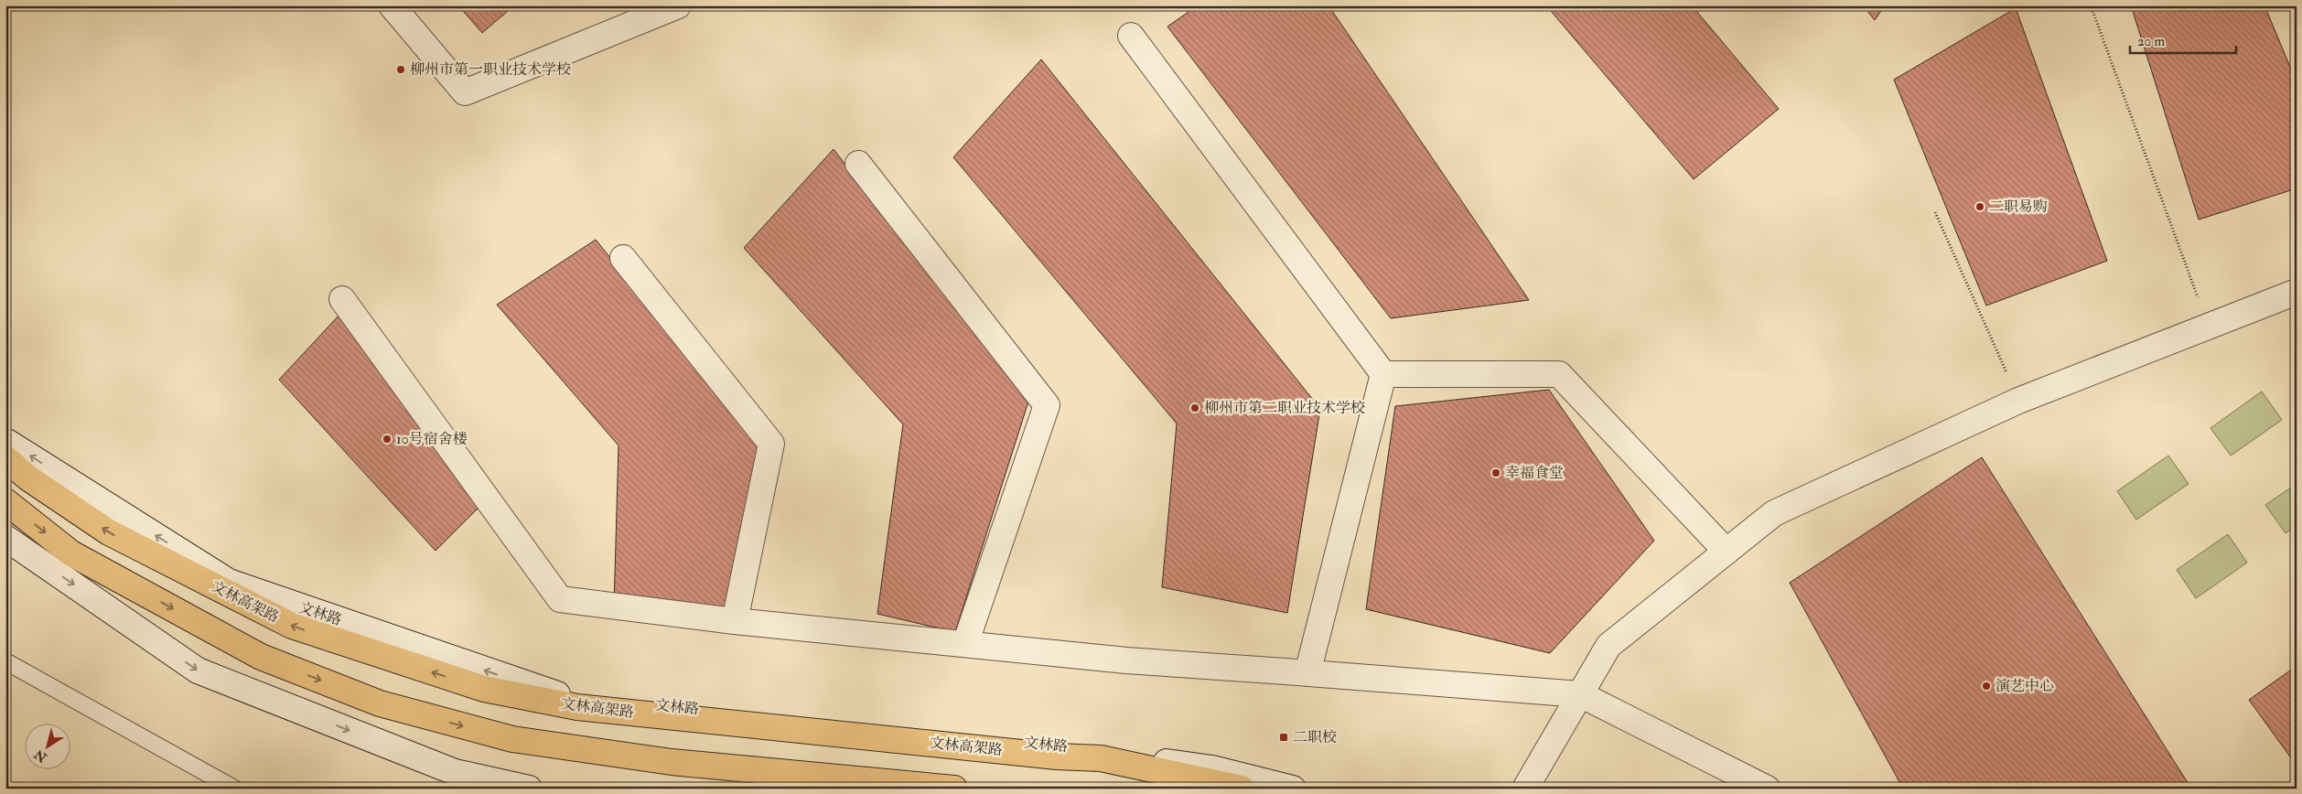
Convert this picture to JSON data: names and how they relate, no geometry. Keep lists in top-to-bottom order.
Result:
{
  "streets": {
    "highway": ["文林高架路"],
    "street": ["文林路"]
  },
  "places": {
    "other": [
      "柳州市第一职业技术学校",
      "二职易购",
      "柳州市第二职业技术学校",
      "10号宿舍楼",
      "幸福食堂",
      "演艺中心"
    ],
    "transit": ["二职校"]
  },
  "scale_bar": "20 m",
  "north": "bottom left"
}
